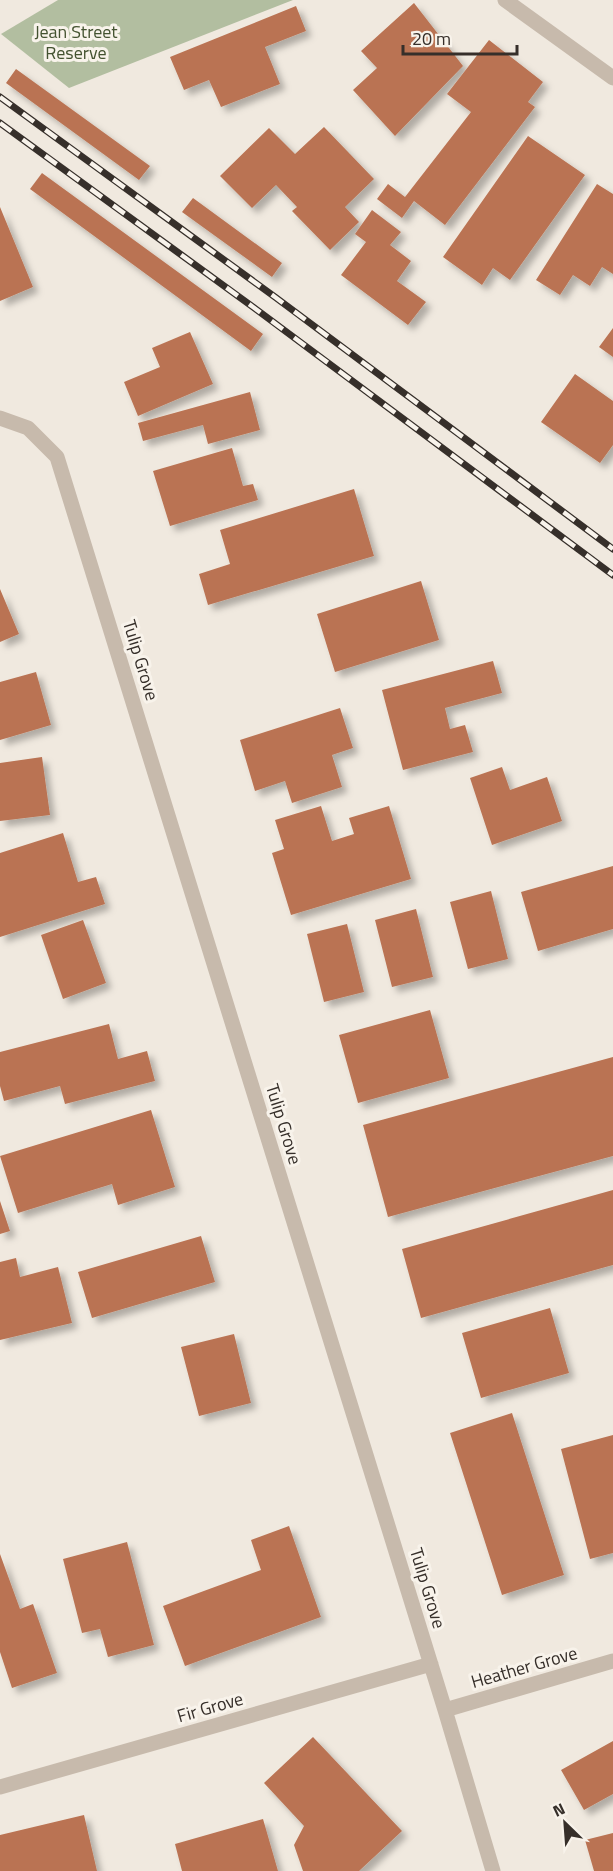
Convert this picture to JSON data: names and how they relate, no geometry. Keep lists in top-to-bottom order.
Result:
{
  "streets": {
    "street": ["Tulip Grove", "Heather Grove", "Fir Grove"]
  },
  "crossings": [
    ["Tulip Grove", "Heather Grove"],
    ["Tulip Grove", "Fir Grove"]
  ],
  "parks": ["Jean Street Reserve"],
  "scale_bar": "20 m",
  "north": "top left"
}
